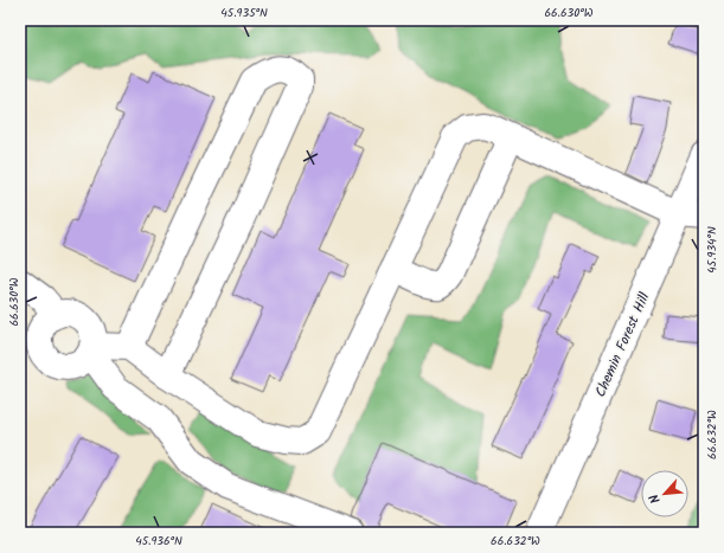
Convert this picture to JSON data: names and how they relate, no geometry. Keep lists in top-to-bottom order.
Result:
{
  "streets": {
    "street": ["Chemin Forest Hill"]
  },
  "north": "bottom left",
  "coordinates": [
    "45.935°N",
    "66.630°W",
    "45.934°N",
    "66.632°W",
    "45.936°N"
  ]
}
